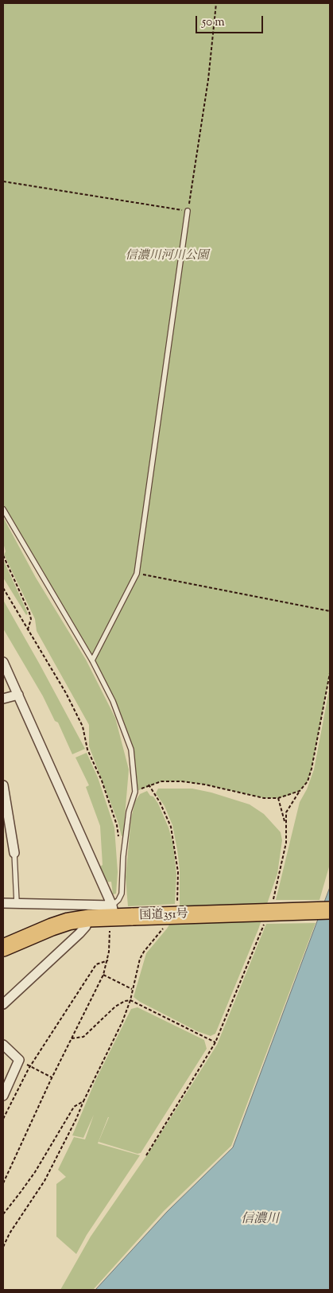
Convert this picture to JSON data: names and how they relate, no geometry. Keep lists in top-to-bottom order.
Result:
{
  "streets": {
    "highway": ["国道351号"]
  },
  "water": ["信濃川"],
  "parks": ["信濃川河川公園"],
  "scale_bar": "50 m"
}
